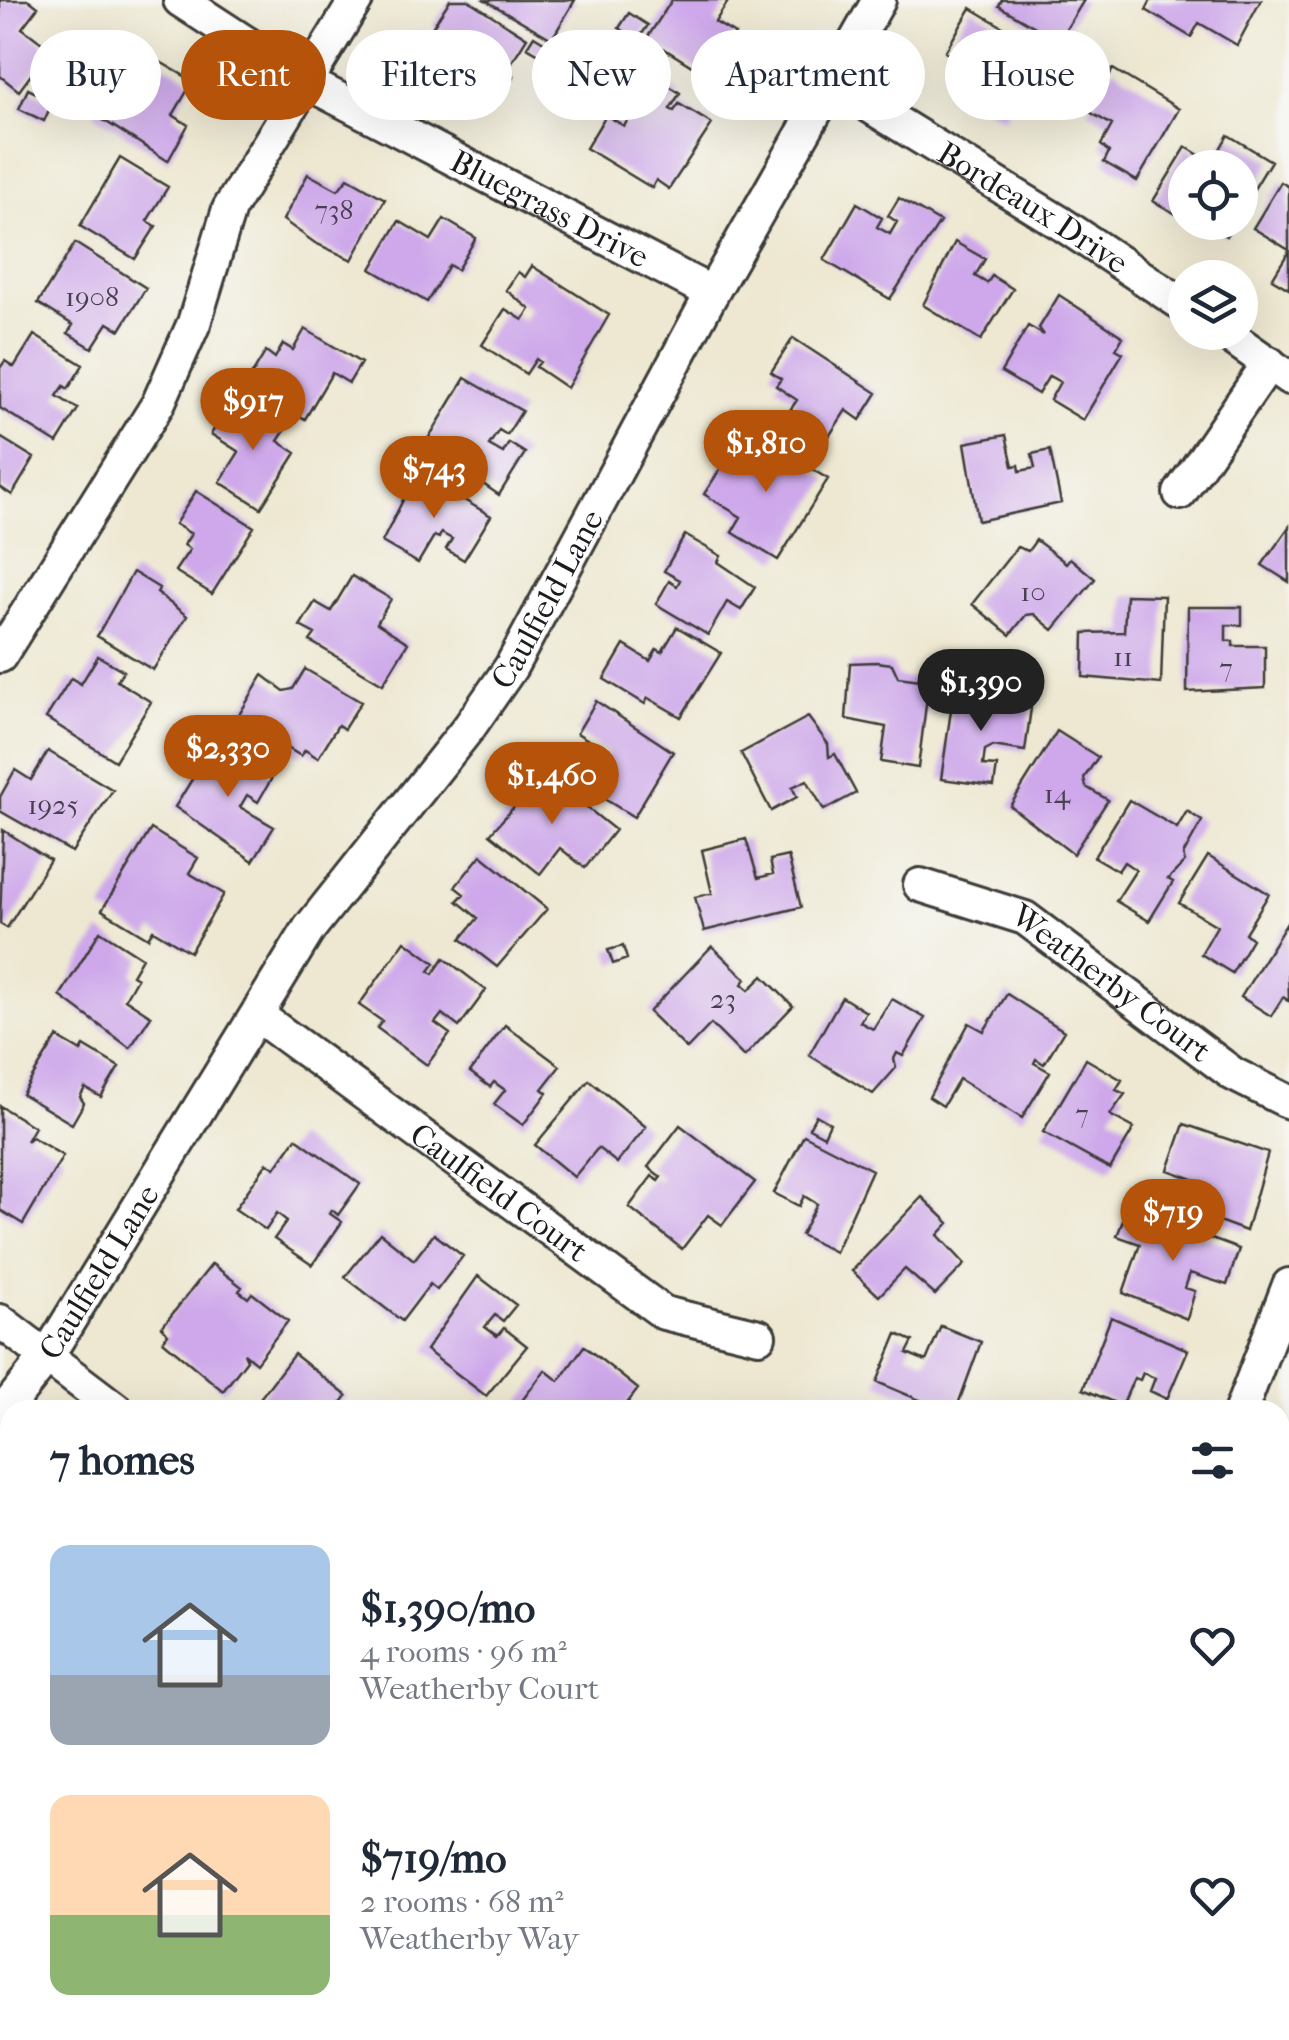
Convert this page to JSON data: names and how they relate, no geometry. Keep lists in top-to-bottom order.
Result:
{
  "streets": {
    "street": [
      "Bordeaux Drive",
      "Bluegrass Drive",
      "Caulfield Lane",
      "Weatherby Court",
      "Caulfield Court"
    ]
  },
  "crossings": [
    ["Bluegrass Drive", "Caulfield Lane"],
    ["Caulfield Lane", "Caulfield Court"]
  ],
  "house_numbers": [
    "738",
    "1908",
    "10",
    "11",
    "7",
    "14",
    "1925",
    "23",
    "7"
  ],
  "page": {
    "chip": [
      "Buy",
      "Rent",
      "Filters",
      "New",
      "Apartment",
      "House"
    ],
    "price": [
      "$917",
      "$1,810",
      "$743",
      "$1,390",
      "$2,330",
      "$1,460",
      "$719"
    ],
    "heading": "7 homes",
    "list": [
      {
        "name": "$1,390/mo",
        "note": "4 rooms · 96 m² · Weatherby Court"
      },
      {
        "name": "$719/mo",
        "note": "2 rooms · 68 m² · Weatherby Way"
      }
    ]
  }
}
